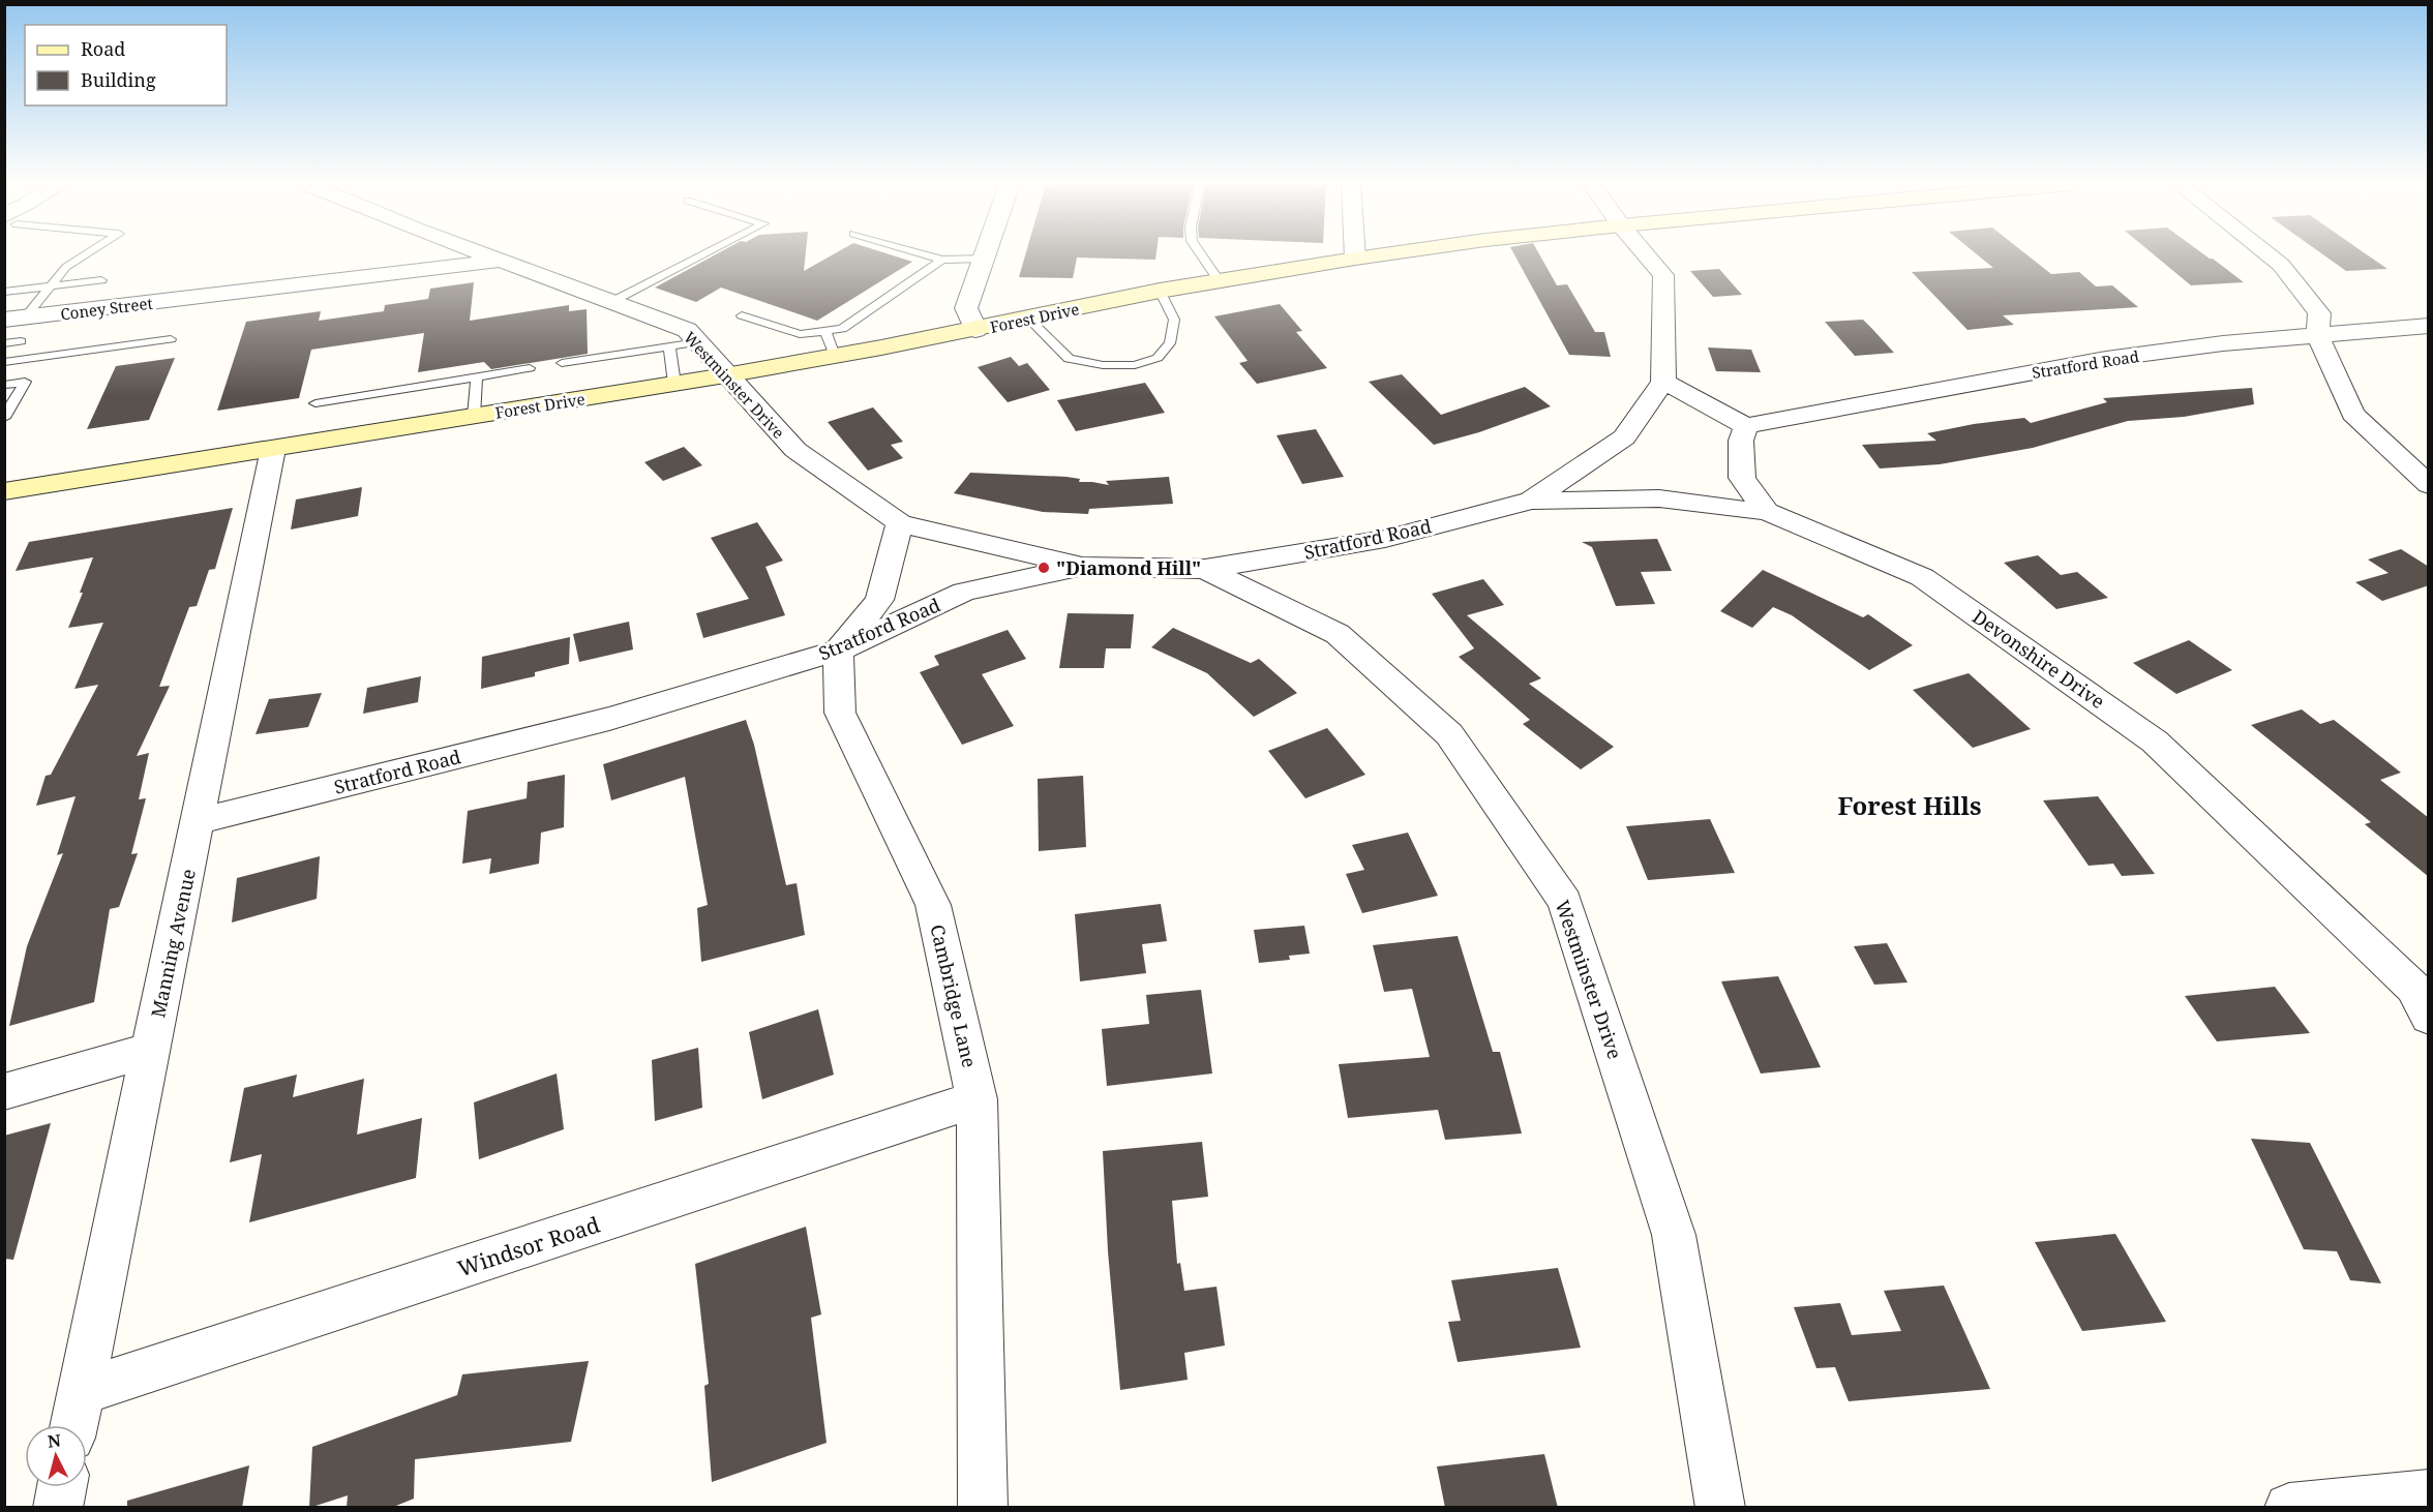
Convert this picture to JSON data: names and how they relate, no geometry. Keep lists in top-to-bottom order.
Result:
{
  "streets": {
    "main road": ["Forest Drive"],
    "street": [
      "Coney Street",
      "Stratford Road",
      "Westminster Drive",
      "Devonshire Drive",
      "Manning Avenue",
      "Cambridge Lane",
      "Windsor Road"
    ]
  },
  "crossings": [
    ["Coney Street", "Westminster Drive"],
    ["Forest Drive", "Westminster Drive"],
    ["Forest Drive", "Manning Avenue"],
    ["Stratford Road", "Westminster Drive"],
    ["Stratford Road", "Devonshire Drive"],
    ["Stratford Road", "Manning Avenue"],
    ["Stratford Road", "Cambridge Lane"],
    ["Manning Avenue", "Windsor Road"],
    ["Cambridge Lane", "Windsor Road"]
  ],
  "districts": ["Forest Hills"],
  "places": ["\"Diamond Hill\""],
  "legend": ["Road", "Building"],
  "north": "top"
}
